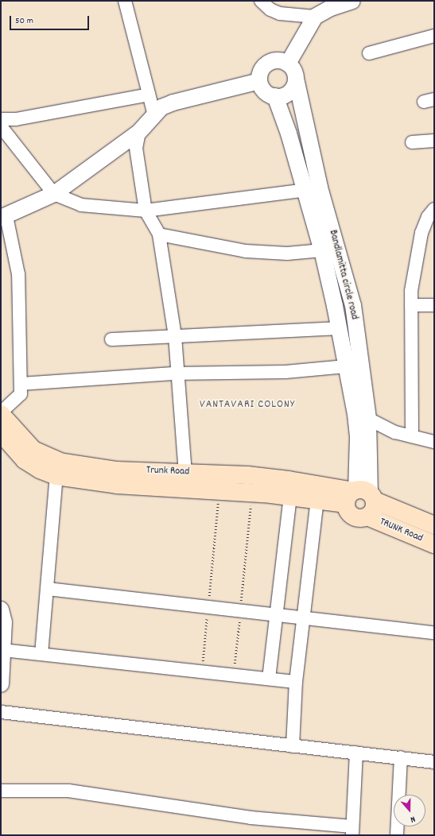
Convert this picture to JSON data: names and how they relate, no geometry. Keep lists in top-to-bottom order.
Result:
{
  "streets": {
    "main road": ["Trunk Road", "TRUNK Road"],
    "street": ["Bandlamitta circle road"]
  },
  "crossings": [
    ["Trunk Road", "TRUNK Road"]
  ],
  "districts": ["VANTAVARI COLONY"],
  "scale_bar": "50 m",
  "north": "bottom"
}
